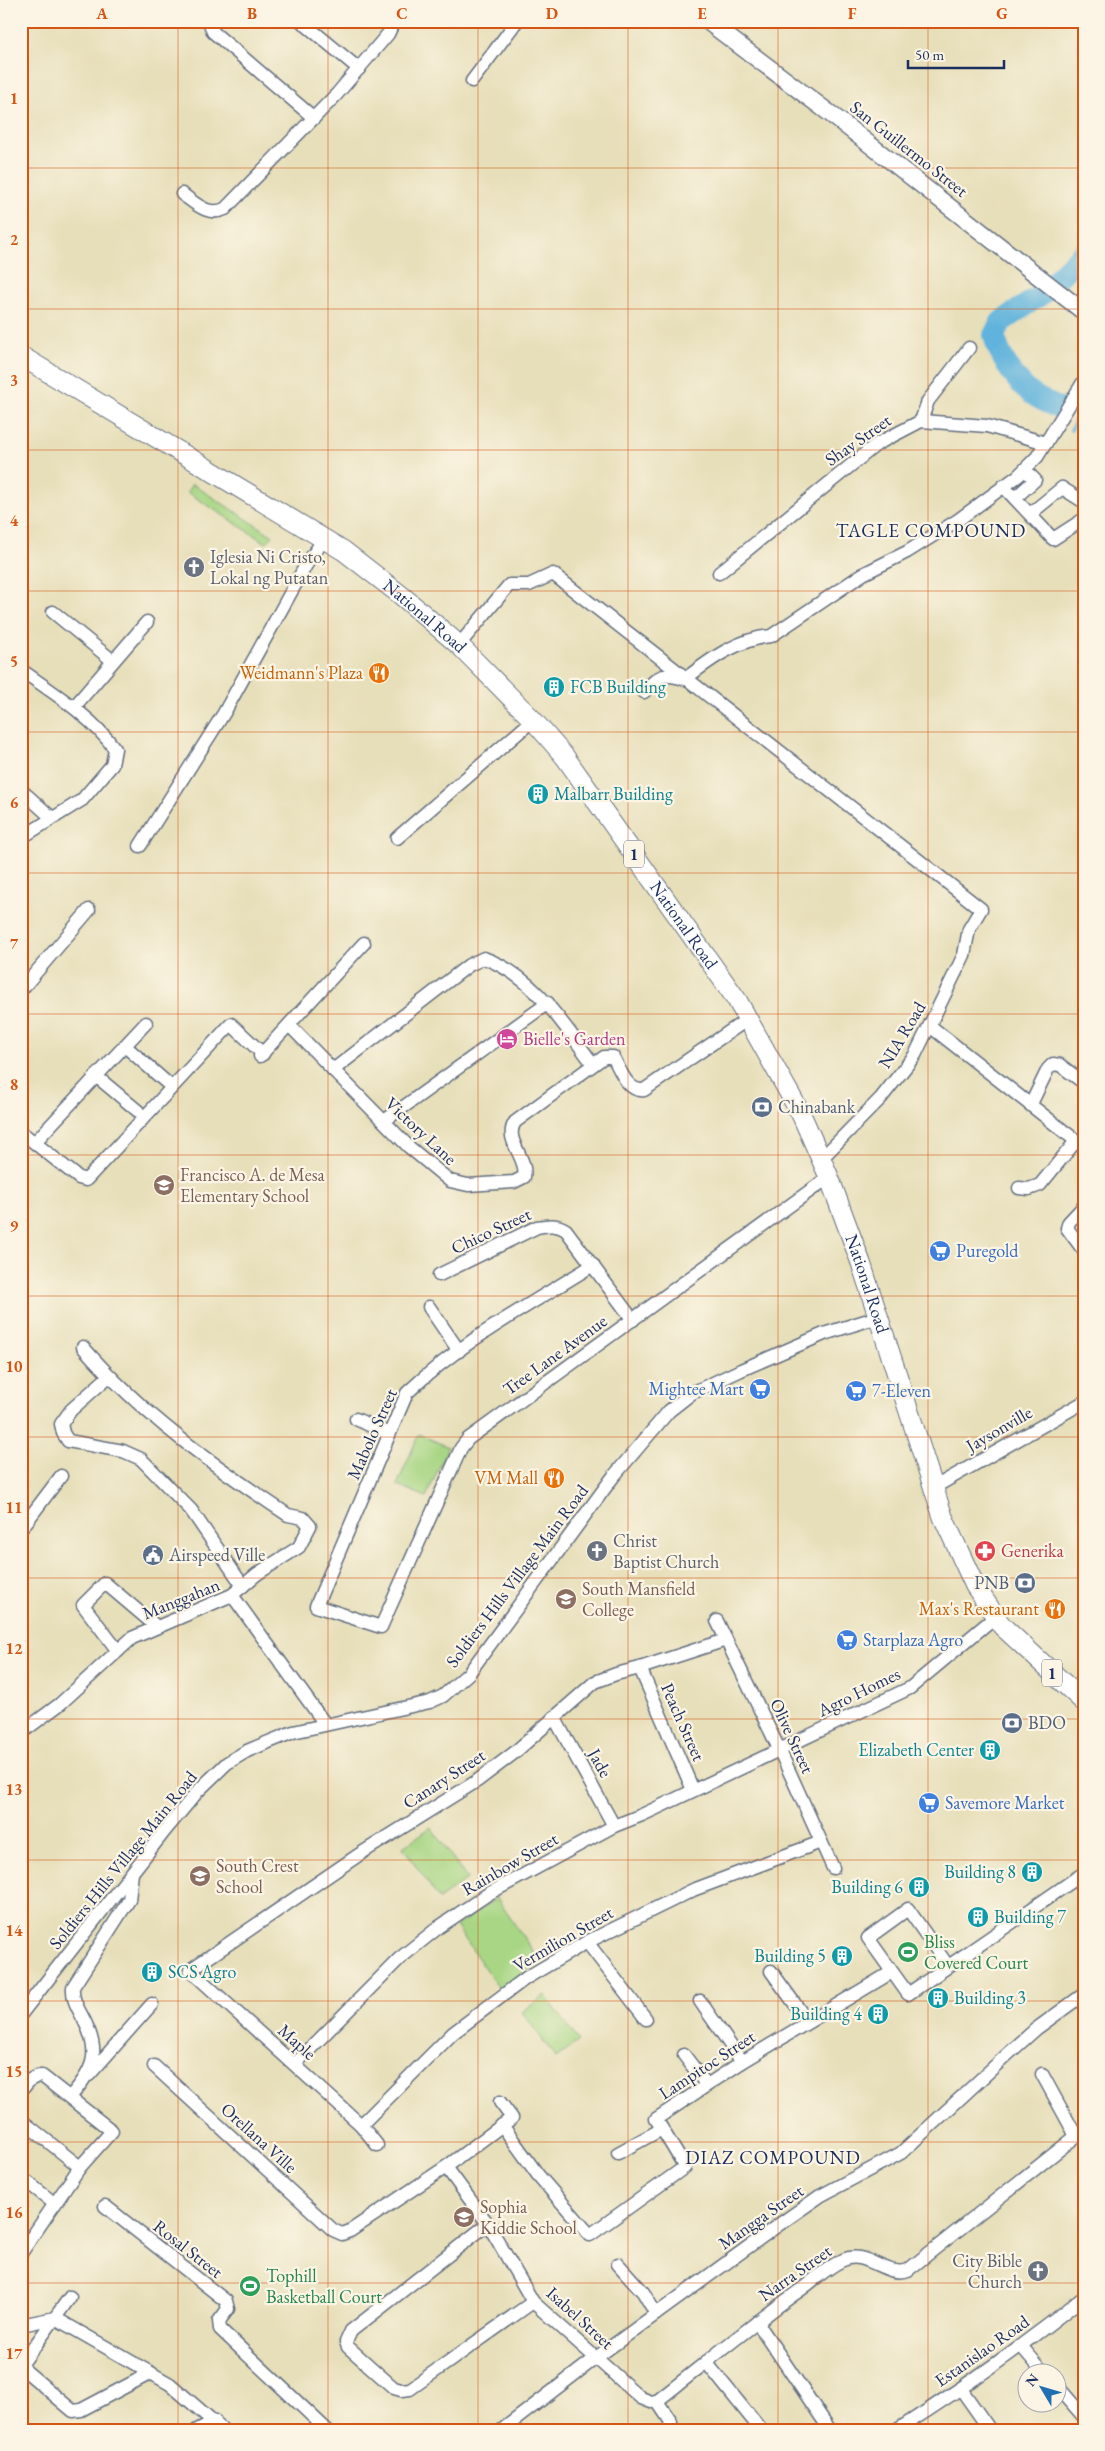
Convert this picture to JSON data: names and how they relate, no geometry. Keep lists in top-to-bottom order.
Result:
{
  "streets": {
    "highway": ["National Road", "1"],
    "main road": ["San Guillermo Street"],
    "street": [
      "Shay Street",
      "NIA Road",
      "Victory Lane",
      "Chico Street",
      "Tree Lane Avenue",
      "Jaysonville",
      "Mabolo Street",
      "Soldiers Hills Village Main Road",
      "Manggahan",
      "Agro Homes",
      "Peach Street",
      "Olive Street",
      "Jade",
      "Canary Street",
      "Rainbow Street",
      "Vermilion Street",
      "Maple",
      "Lampitoc Street",
      "Orellana Ville",
      "Mangga Street",
      "Rosal Street",
      "Narra Street",
      "Isabel Street",
      "Estanislao Road"
    ]
  },
  "crossings": [
    ["National Road", "NIA Road"],
    ["National Road", "Tree Lane Avenue"],
    ["National Road", "Jaysonville"],
    ["National Road", "Soldiers Hills Village Main Road"],
    ["National Road", "Agro Homes"],
    ["Chico Street", "Tree Lane Avenue"],
    ["Chico Street", "Mabolo Street"],
    ["Tree Lane Avenue", "Mabolo Street"],
    ["Soldiers Hills Village Main Road", "Manggahan"],
    ["Agro Homes", "Olive Street"],
    ["Agro Homes", "Rainbow Street"],
    ["Peach Street", "Canary Street"],
    ["Peach Street", "Rainbow Street"],
    ["Olive Street", "Canary Street"],
    ["Olive Street", "Rainbow Street"],
    ["Olive Street", "Vermilion Street"],
    ["Jade", "Canary Street"],
    ["Jade", "Rainbow Street"],
    ["Canary Street", "Maple"],
    ["Rainbow Street", "Maple"],
    ["Vermilion Street", "Maple"],
    ["Orellana Ville", "Isabel Street"],
    ["Mangga Street", "Isabel Street"],
    ["Narra Street", "Isabel Street"]
  ],
  "districts": ["TAGLE COMPOUND", "DIAZ COMPOUND"],
  "places": {
    "church": ["Iglesia Ni Cristo, Lokal ng Putatan", "Christ Baptist Church", "City Bible Church"],
    "restaurant": ["Weidmann's Plaza", "VM Mall", "Max's Restaurant"],
    "building": [
      "FCB Building",
      "Malbarr Building",
      "Elizabeth Center",
      "Building 8",
      "Building 6",
      "Building 7",
      "Building 5",
      "SCS Agro",
      "Building 3",
      "Building 4"
    ],
    "hotel": ["Bielle's Garden"],
    "bank": ["Chinabank", "PNB", "BDO"],
    "school or university": [
      "Francisco A. de Mesa Elementary School",
      "South Mansfield College",
      "South Crest School",
      "Sophia Kiddie School"
    ],
    "supermarket": [
      "Puregold",
      "Mightee Mart",
      "7-Eleven",
      "Starplaza Agro",
      "Savemore Market"
    ],
    "pharmacy": ["Generika"],
    "public building": ["Airspeed Ville"],
    "sports": ["Bliss Covered Court", "Tophill Basketball Court"]
  },
  "scale_bar": "50 m",
  "north": "top left",
  "grid": {
    "columns": [
      "A",
      "B",
      "C",
      "D",
      "E",
      "F",
      "G"
    ],
    "rows": [
      "1",
      "2",
      "3",
      "4",
      "5",
      "6",
      "7",
      "8",
      "9",
      "10",
      "11",
      "12",
      "13",
      "14",
      "15",
      "16",
      "17"
    ]
  }
}
